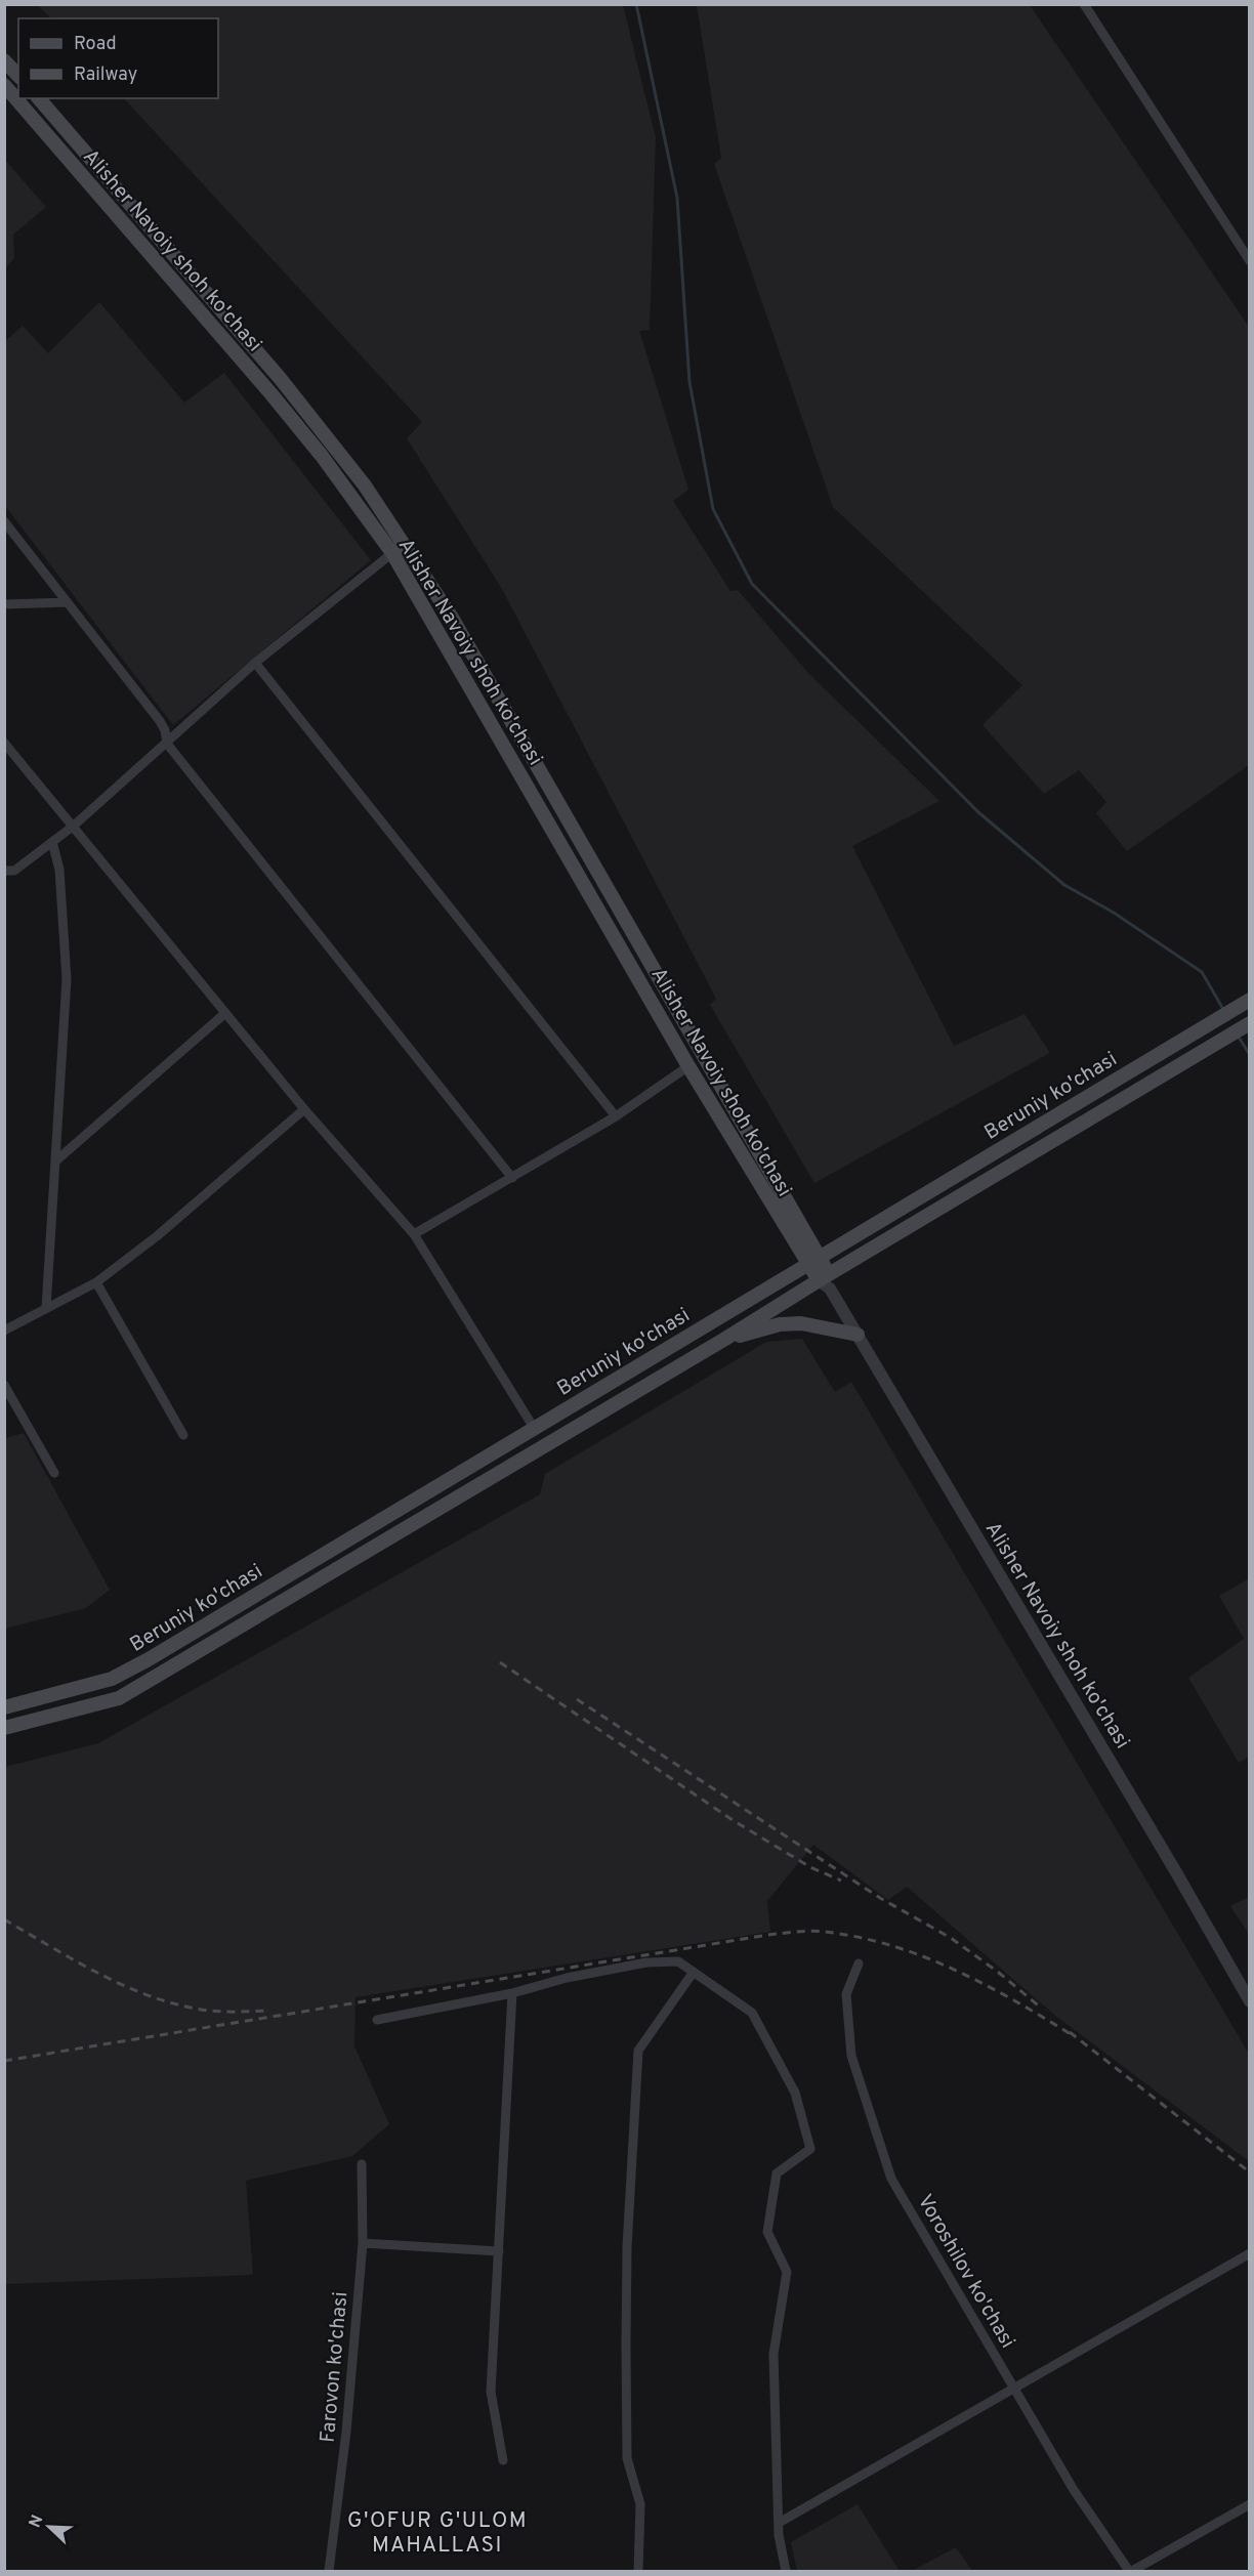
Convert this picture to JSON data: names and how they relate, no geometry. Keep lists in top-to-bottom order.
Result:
{
  "streets": {
    "main road": ["Alisher Navoiy shoh ko'chasi", "Beruniy ko'chasi"],
    "street": ["Voroshilov ko'chasi", "Farovon ko'chasi"]
  },
  "crossings": [
    ["Alisher Navoiy shoh ko'chasi", "Beruniy ko'chasi"]
  ],
  "districts": ["G'OFUR G'ULOM MAHALLASI"],
  "legend": ["Road", "Railway"],
  "north": "top left"
}
